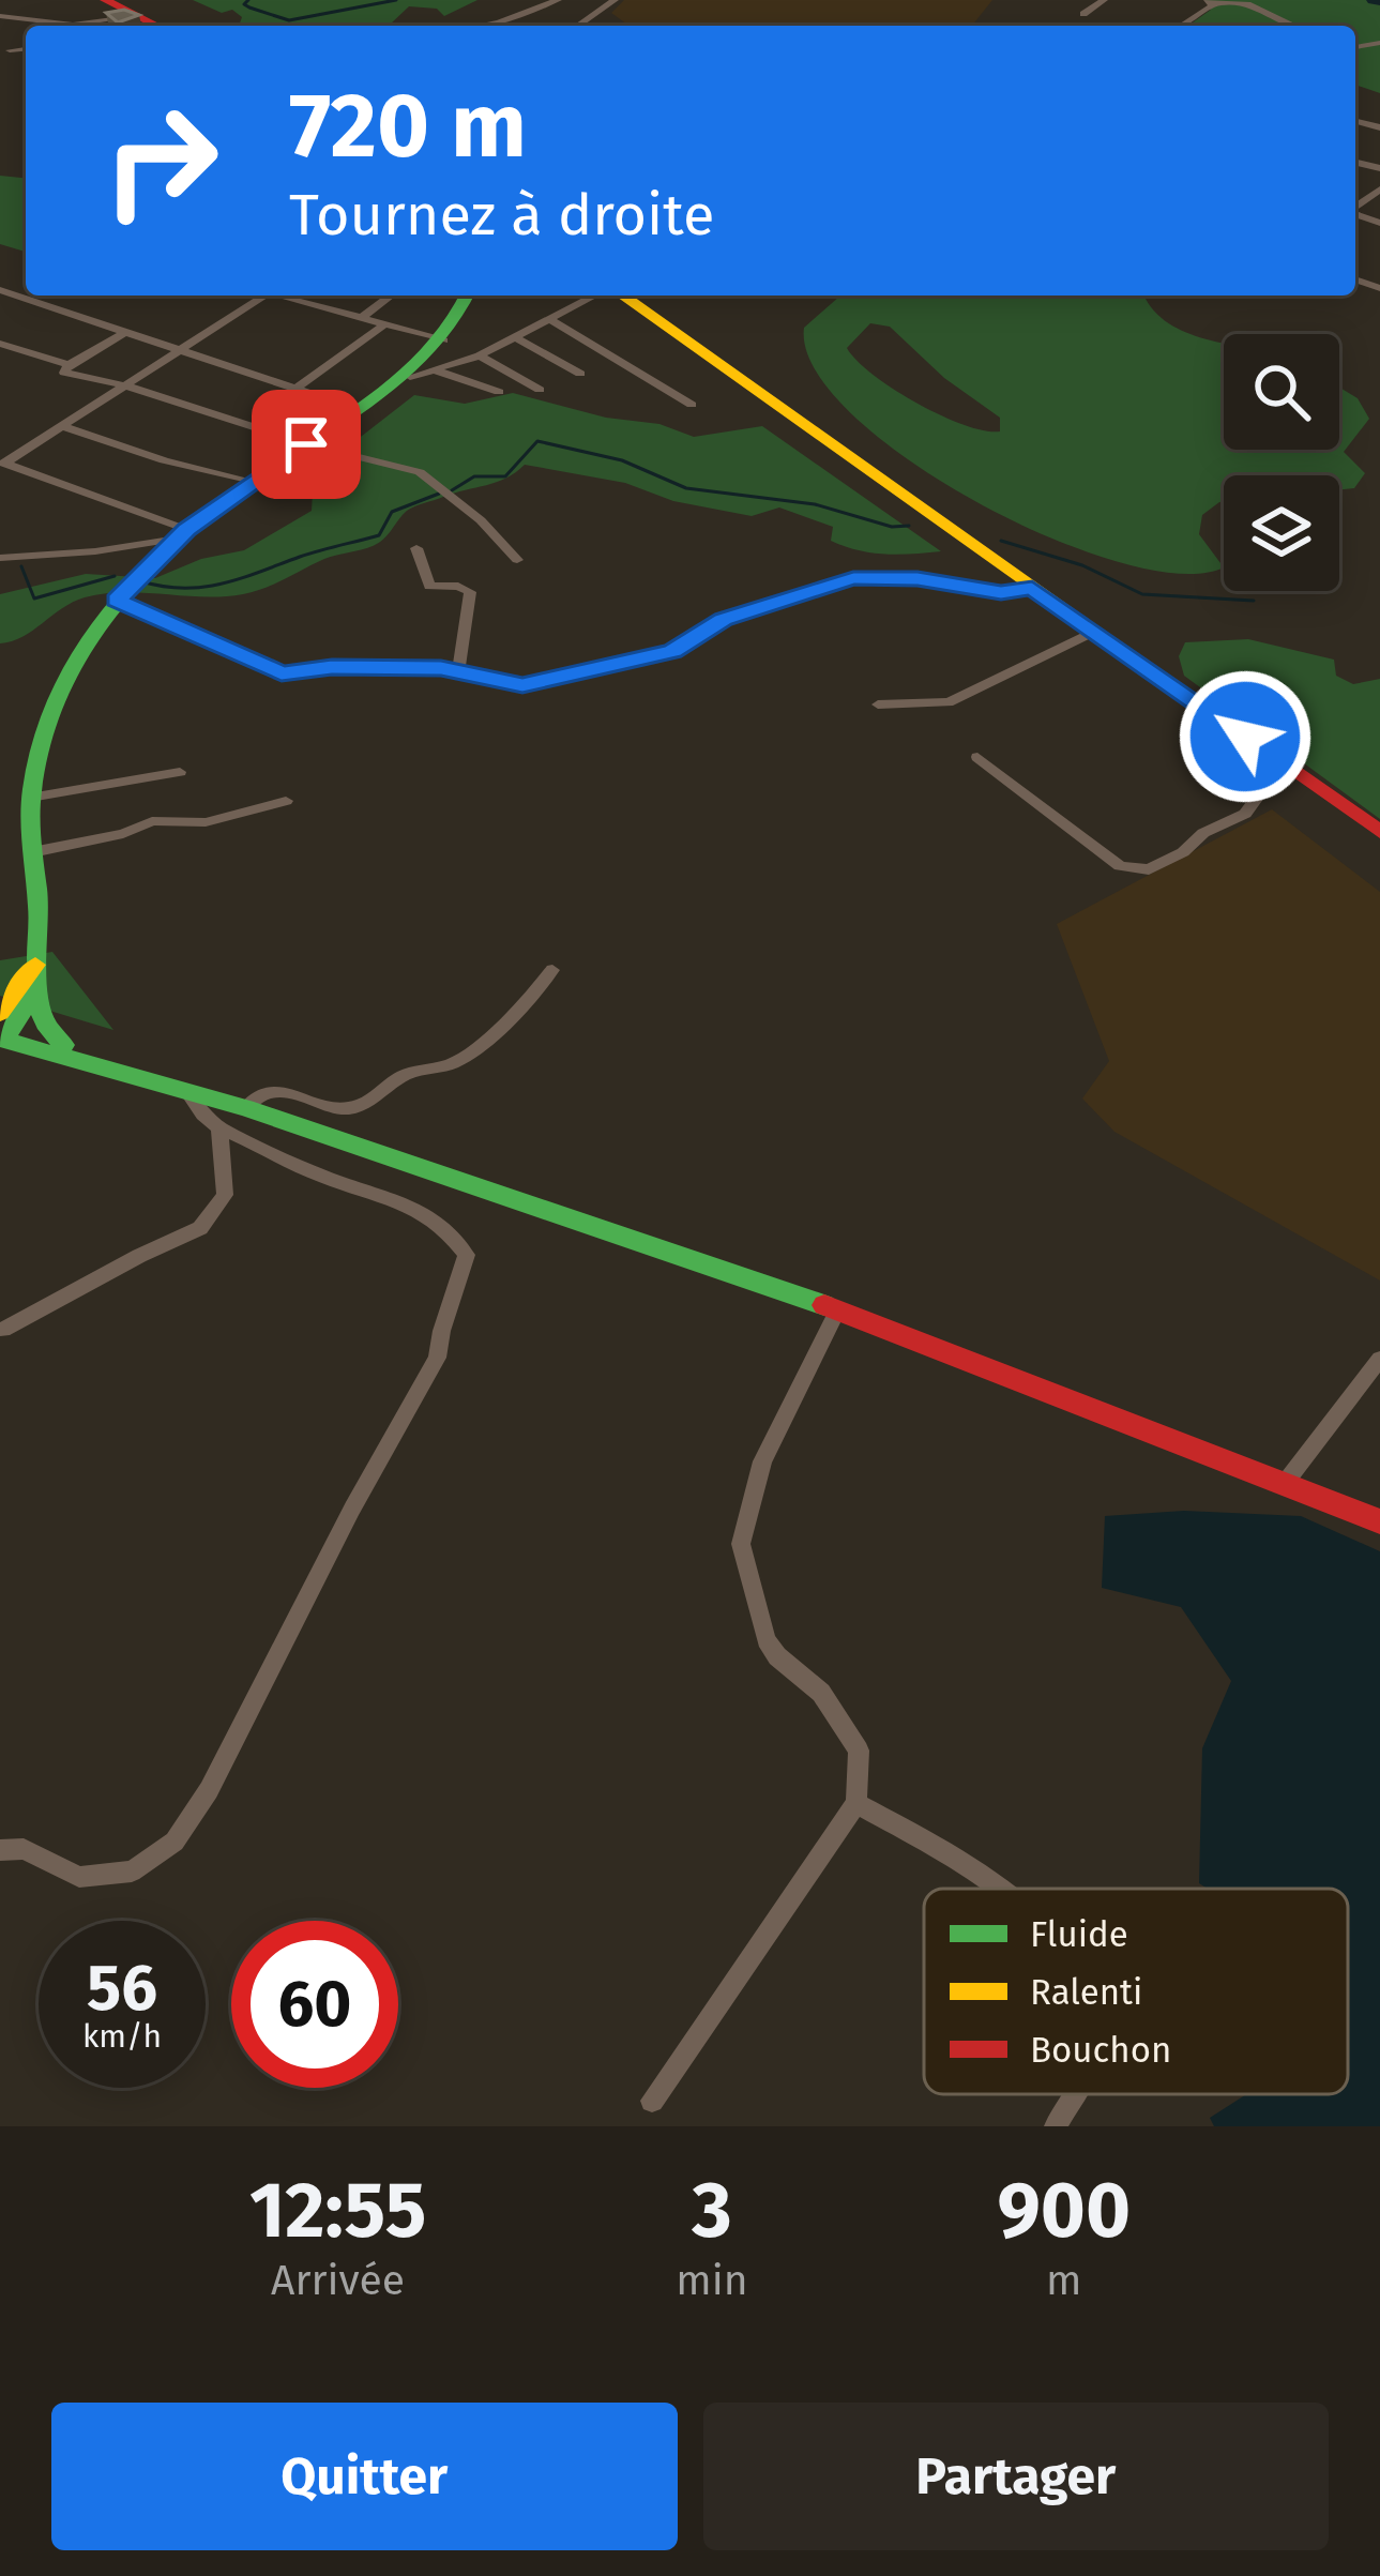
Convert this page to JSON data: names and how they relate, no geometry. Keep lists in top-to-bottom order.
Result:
{
  "legend": ["Fluide", "Ralenti", "Bouchon"],
  "page": {
    "turn": ["720 m", "Tournez à droite"],
    "speed": "56 km/h",
    "limit": "60",
    "eta": [
      "12:55",
      "Arrivée",
      "3",
      "min",
      "900",
      "m"
    ],
    "buttons": ["Quitter", "Partager"]
  }
}
